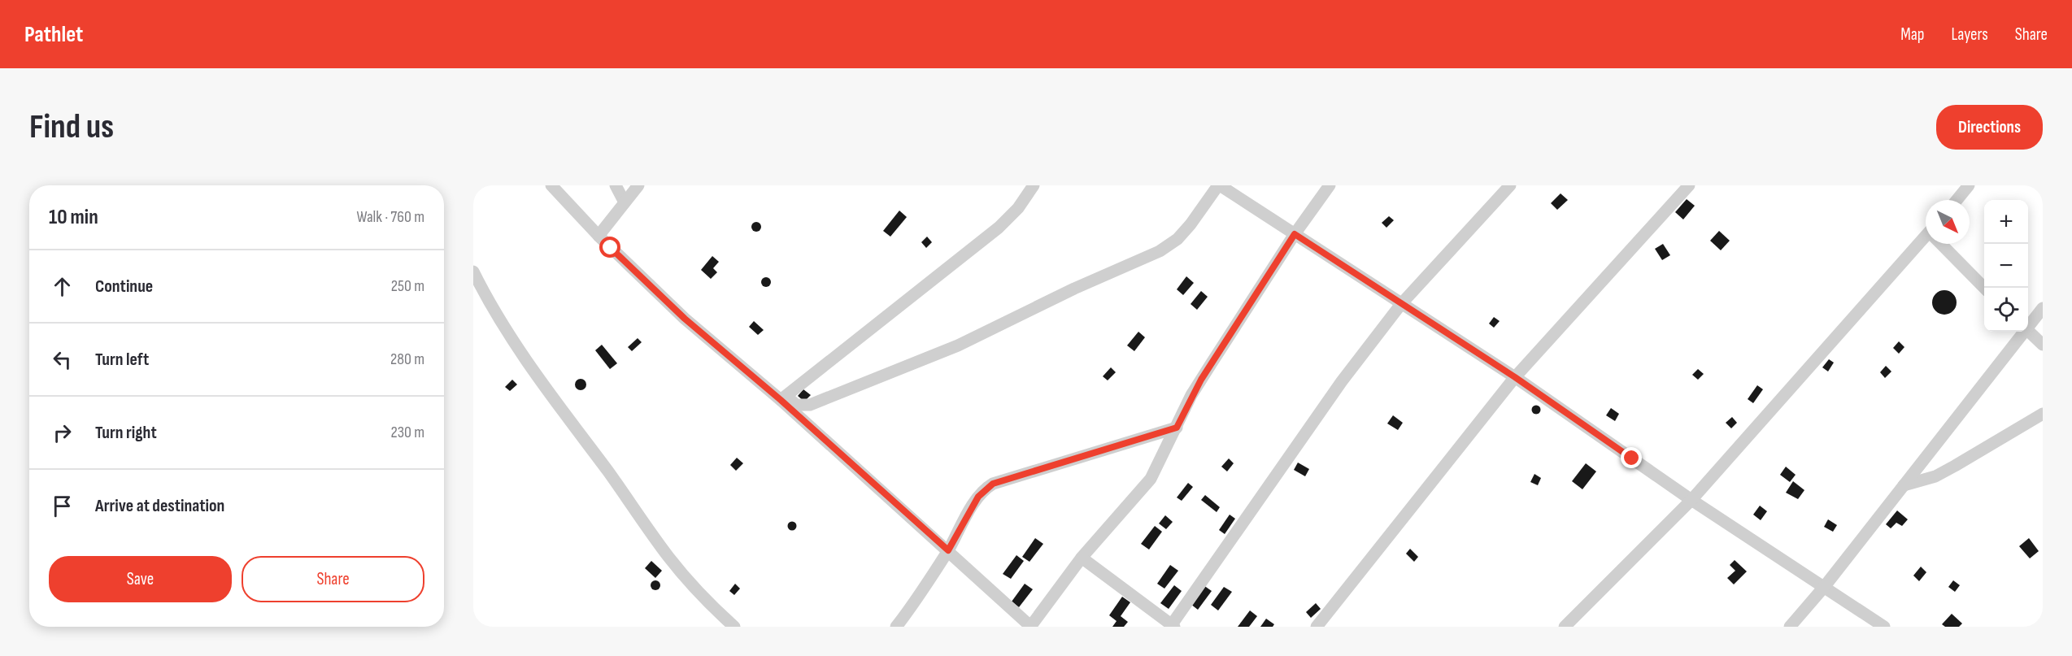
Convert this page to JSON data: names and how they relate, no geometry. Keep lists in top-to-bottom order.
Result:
{
  "north": "bottom right",
  "page": {
    "header": "Pathlet",
    "nav": ["Map", "Layers", "Share"],
    "buttons": [
      "Directions",
      ["Save", "Share"]
    ],
    "title": "Find us",
    "heading": ["10 min", "Walk · 760 m"],
    "map_buttons": ["+", "−"],
    "list": [
      ["Continue", "250 m"],
      ["Turn left", "280 m"],
      ["Turn right", "230 m"],
      "Arrive at destination"
    ]
  }
}
